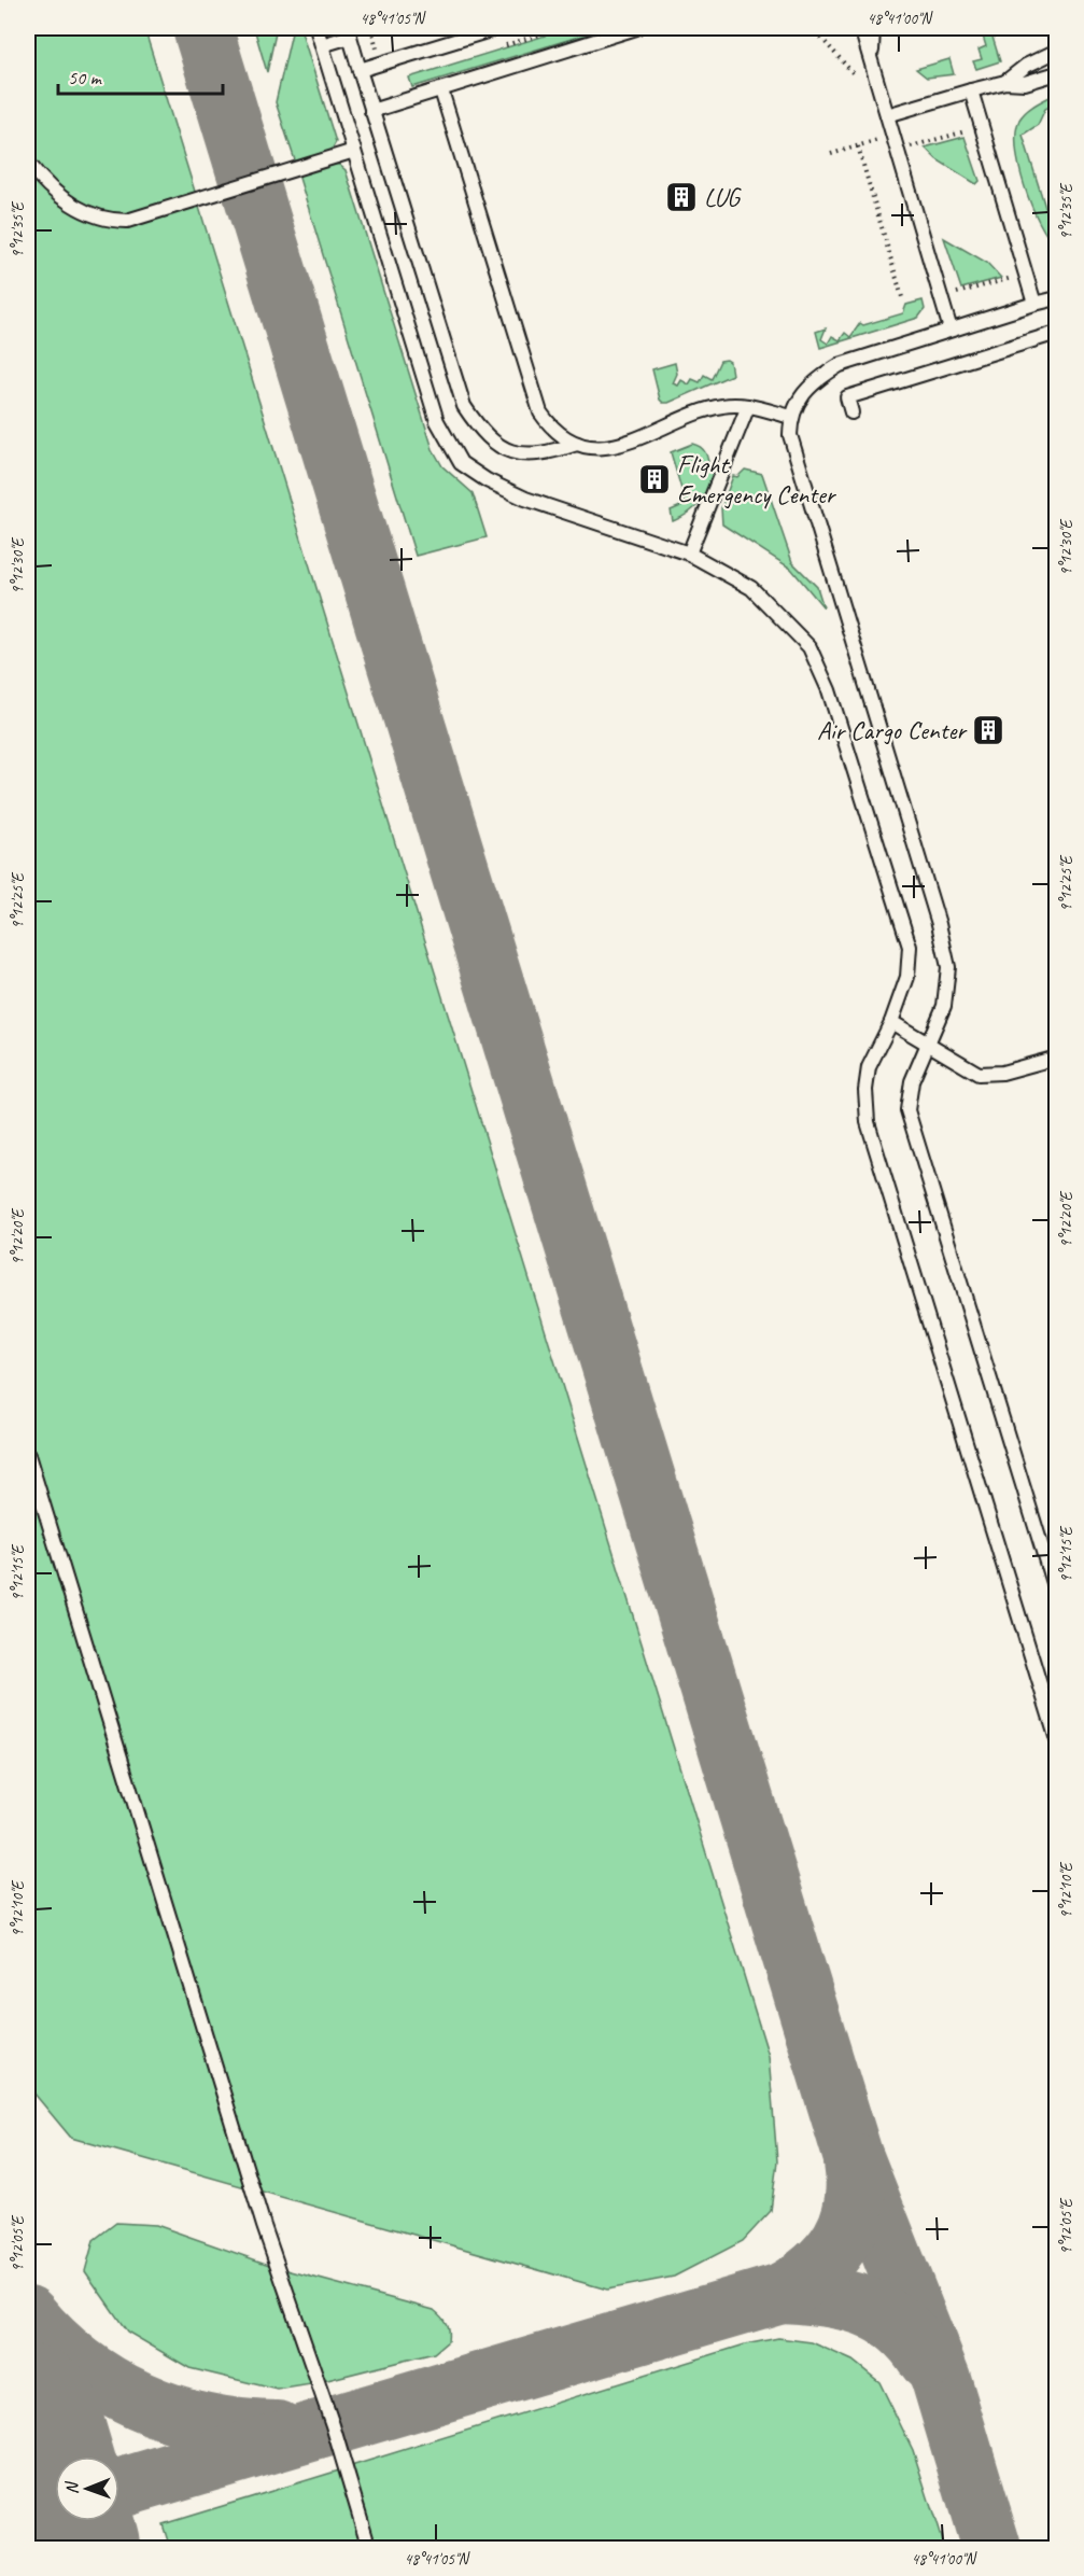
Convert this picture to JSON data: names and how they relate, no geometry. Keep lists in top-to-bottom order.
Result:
{
  "places": {
    "building": ["LUG", "Flight Emergency Center", "Air Cargo Center"]
  },
  "scale_bar": "50 m",
  "north": "left",
  "coordinates": [
    "48°41'05\"N",
    "48°41'00\"N",
    "9°12'35\"E",
    "9°12'30\"E",
    "9°12'25\"E",
    "9°12'20\"E",
    "9°12'15\"E",
    "9°12'10\"E",
    "9°12'05\"E"
  ]
}
